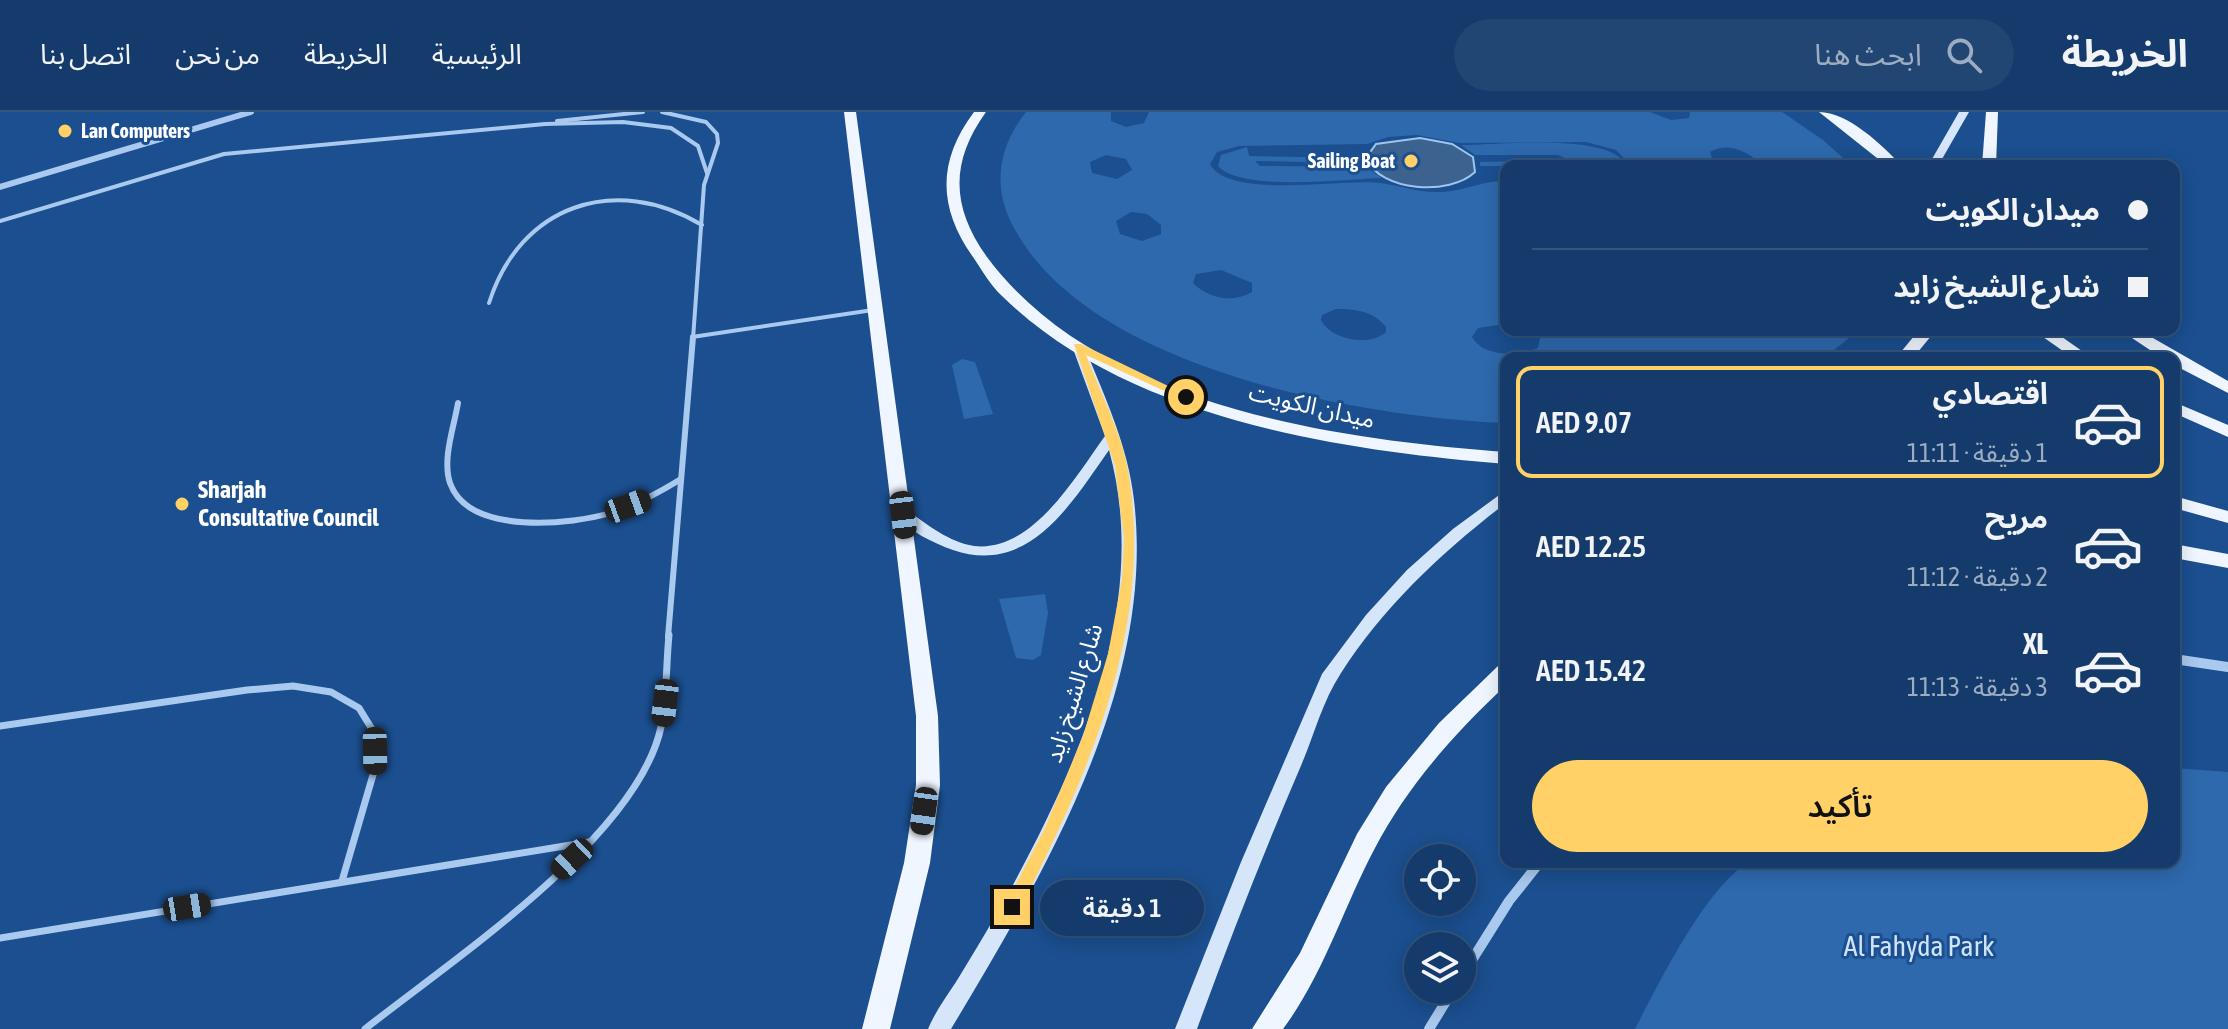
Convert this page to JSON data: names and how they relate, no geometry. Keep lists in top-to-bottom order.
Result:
{
  "streets": {
    "main road": ["ميدان الكويت", "شارع الشيخ زايد"]
  },
  "crossings": [
    ["ميدان الكويت", "شارع الشيخ زايد"]
  ],
  "parks": ["Al Fahyda Park"],
  "places": ["Lan Computers", "Sailing Boat", "Sharjah Consultative Council"],
  "page": {
    "header": "الخريطة",
    "search": "ابحث هنا",
    "nav": [
      "الرئيسية",
      "الخريطة",
      "من نحن",
      "اتصل بنا"
    ],
    "banner": ["ميدان الكويت", "شارع الشيخ زايد"],
    "list": [
      {
        "name": "اقتصادي",
        "note": "1 دقيقة · 11:11",
        "value": "AED 9.07"
      },
      {
        "name": "مريح",
        "note": "2 دقيقة · 11:12",
        "value": "AED 12.25"
      },
      {
        "name": "XL",
        "note": "3 دقيقة · 11:13",
        "value": "AED 15.42"
      }
    ],
    "buttons": "تأكيد",
    "bubble": "1 دقيقة"
  }
}
